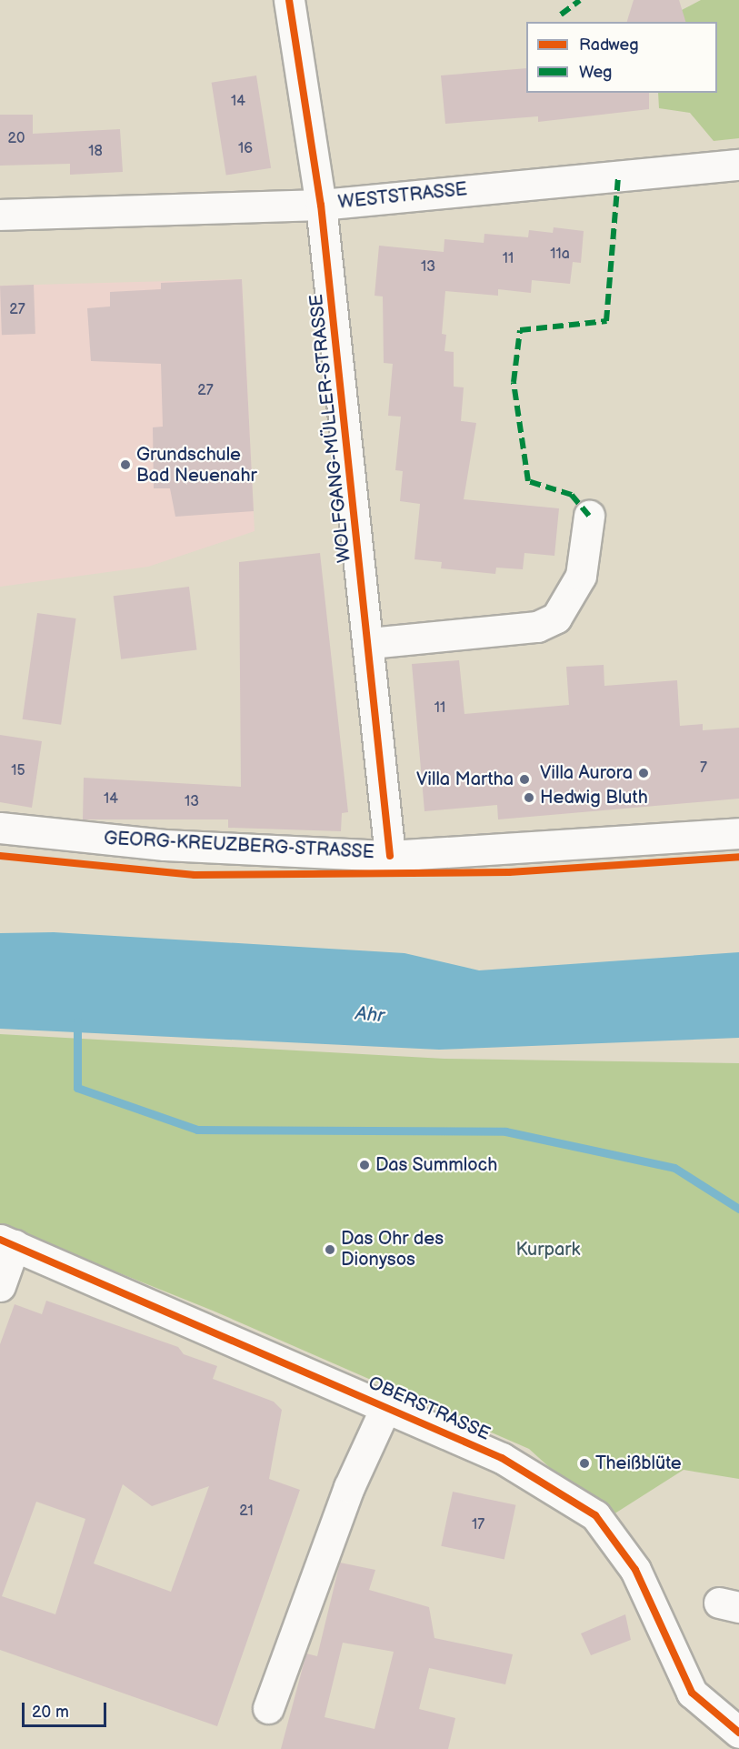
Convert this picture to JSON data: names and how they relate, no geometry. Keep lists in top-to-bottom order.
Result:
{
  "streets": {
    "street": [
      "WESTSTRASSE",
      "WOLFGANG-MÜLLER-STRASSE",
      "GEORG-KREUZBERG-STRASSE",
      "OBERSTRASSE"
    ]
  },
  "crossings": [
    ["WESTSTRASSE", "WOLFGANG-MÜLLER-STRASSE"],
    ["WOLFGANG-MÜLLER-STRASSE", "GEORG-KREUZBERG-STRASSE"]
  ],
  "water": ["Ahr"],
  "parks": ["Kurpark"],
  "places": [
    "Grundschule Bad Neuenahr",
    "Villa Aurora",
    "Villa Martha",
    "Hedwig Bluth",
    "Das Summloch",
    "Das Ohr des Dionysos",
    "Theißblüte"
  ],
  "house_numbers": [
    "14",
    "20",
    "16",
    "18",
    "11a",
    "11",
    "13",
    "27",
    "27",
    "11",
    "7",
    "15",
    "14",
    "13",
    "21",
    "17"
  ],
  "legend": ["Radweg", "Weg"],
  "scale_bar": "20 m"
}
